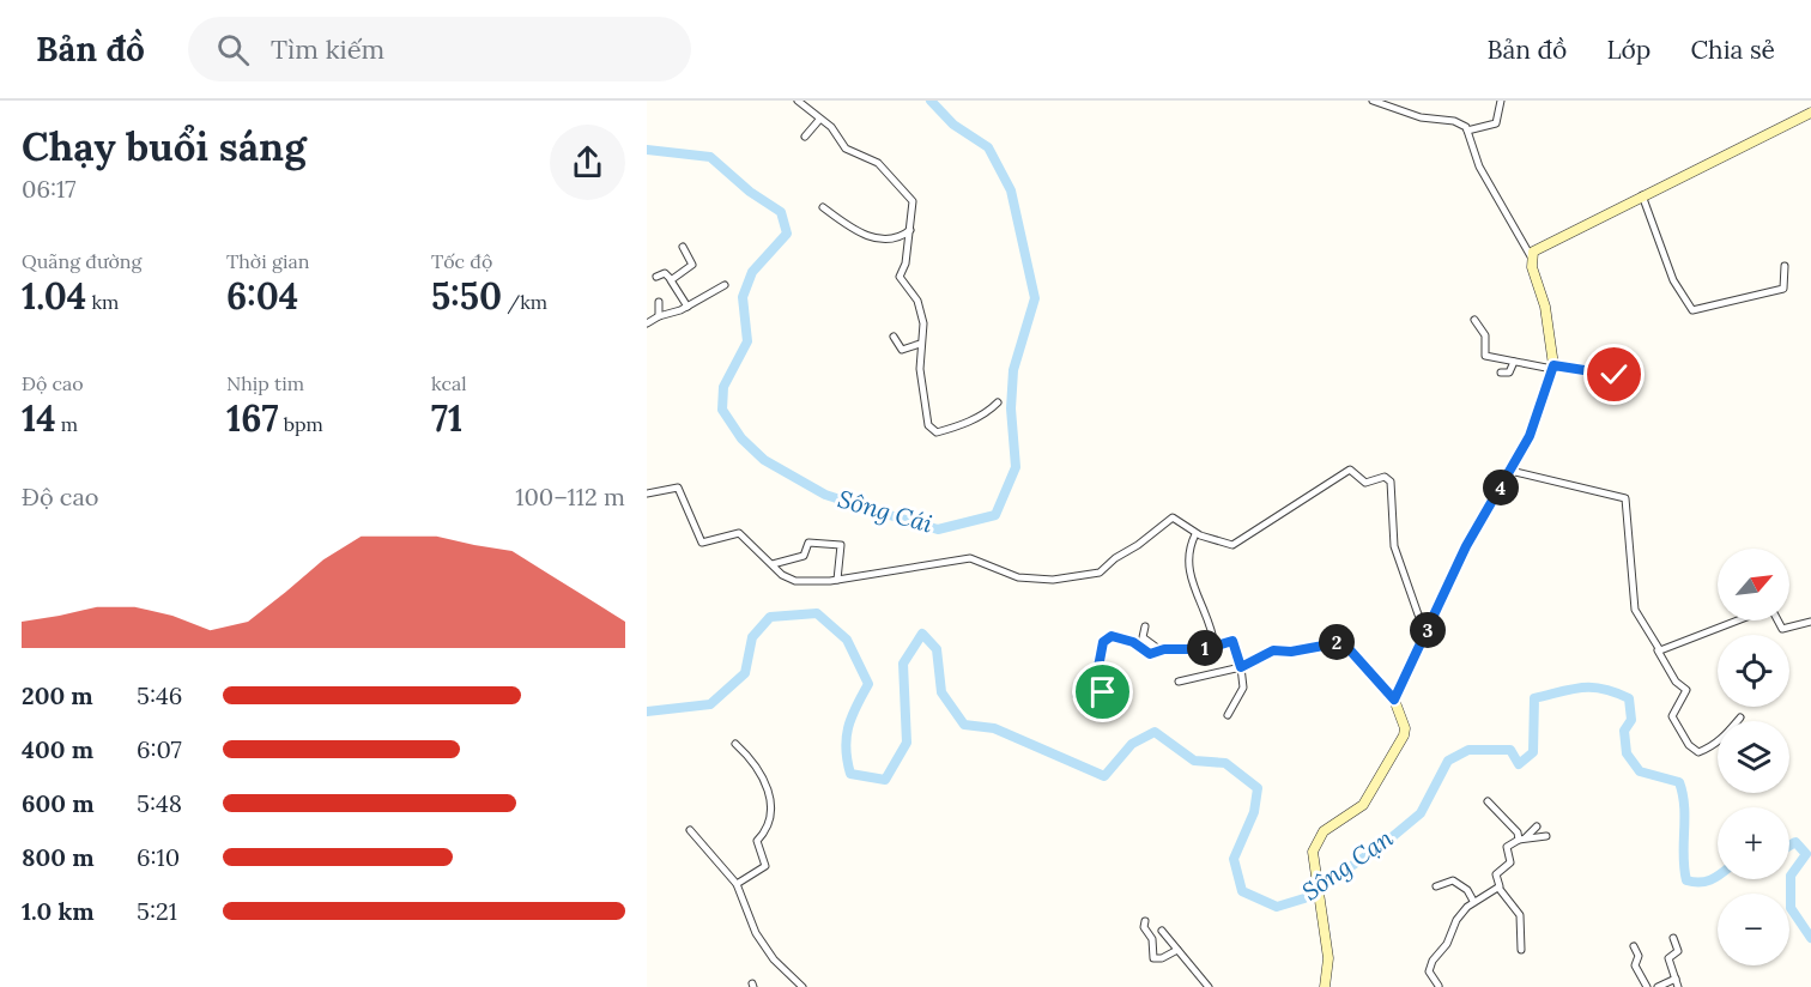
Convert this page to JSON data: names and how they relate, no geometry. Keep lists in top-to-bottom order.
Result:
{
  "water": ["Sông Cái", "Sông Cạn"],
  "north": "top right",
  "page": {
    "header": "Bản đồ",
    "search": "Tìm kiếm",
    "nav": ["Bản đồ", "Lớp", "Chia sẻ"],
    "heading": ["Chạy buổi sáng", "06:17"],
    "stats": [
      ["Quãng đường", "1.04 km"],
      ["Thời gian", "6:04"],
      ["Tốc độ", "5:50 /km"],
      ["Độ cao", "14 m"],
      ["Nhịp tim", "167 bpm"],
      ["kcal", "71"]
    ],
    "chart": ["Độ cao", "100–112 m"],
    "pins": [
      "4",
      "3",
      "2",
      "1"
    ],
    "map_buttons": ["+", "−"],
    "list": [
      {
        "name": "200 m",
        "note": "5:46"
      },
      {
        "name": "400 m",
        "note": "6:07"
      },
      {
        "name": "600 m",
        "note": "5:48"
      },
      {
        "name": "800 m",
        "note": "6:10"
      },
      {
        "name": "1.0 km",
        "note": "5:21"
      }
    ]
  }
}
